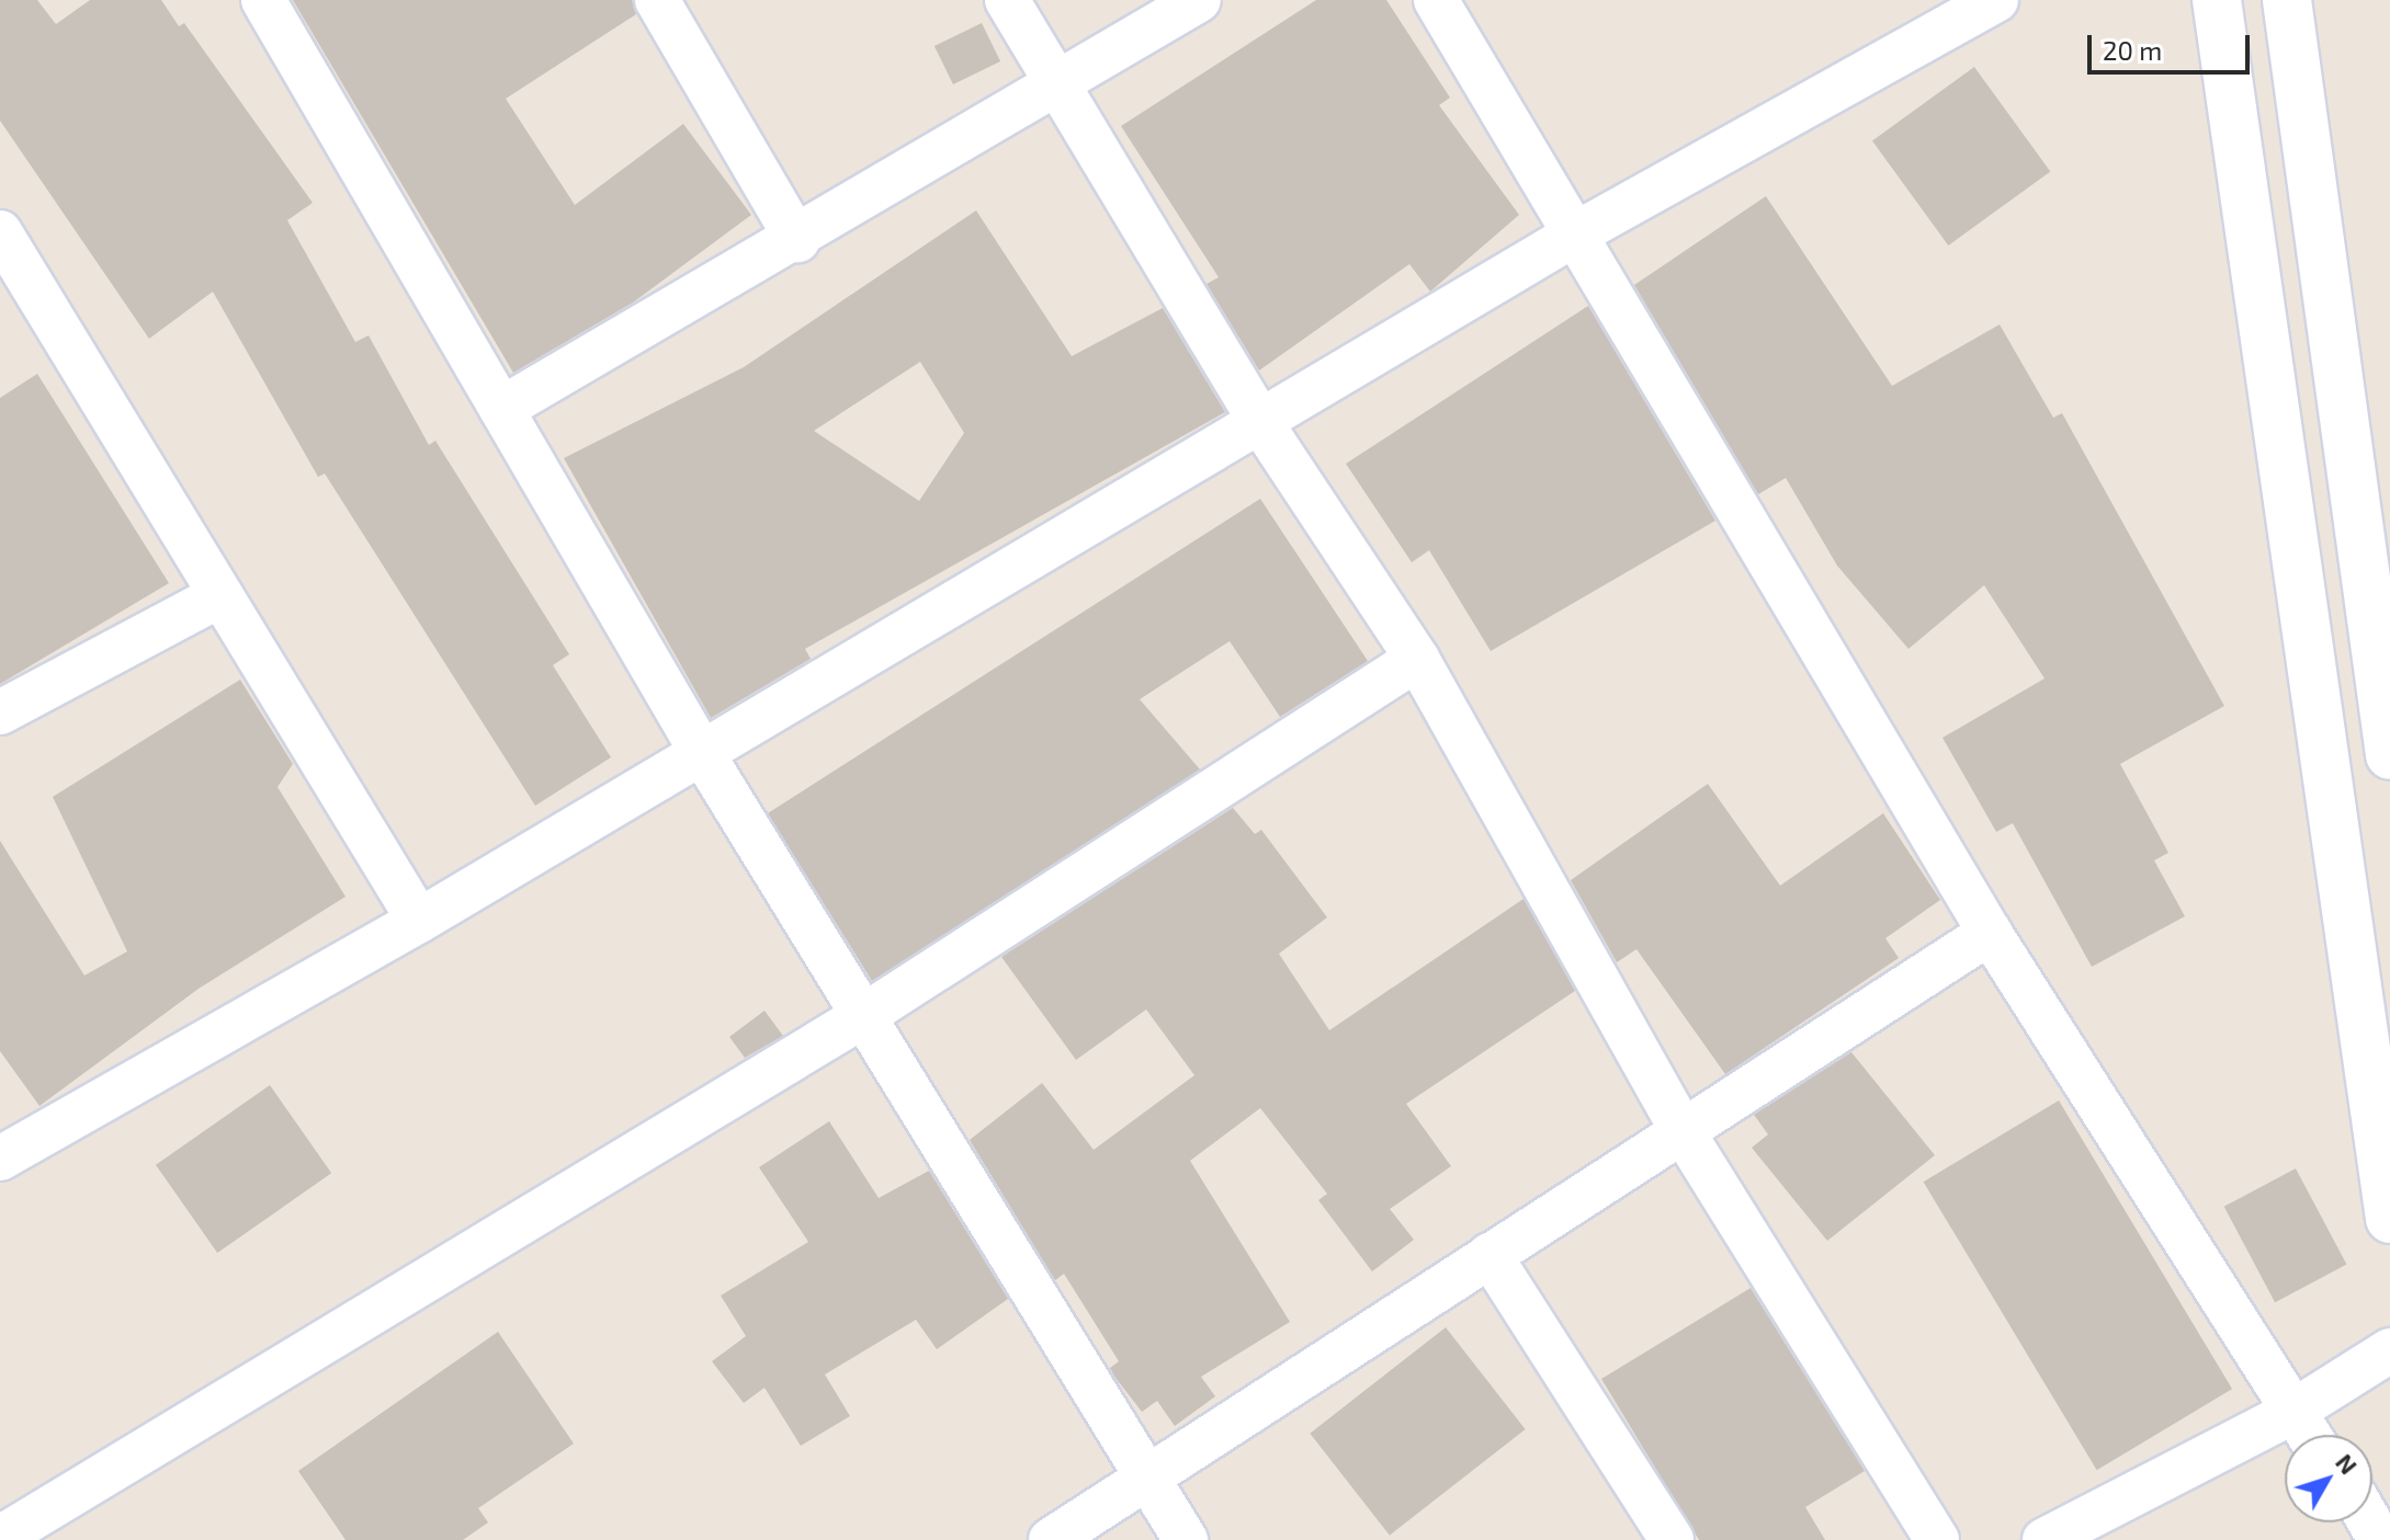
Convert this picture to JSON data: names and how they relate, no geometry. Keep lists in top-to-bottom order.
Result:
{
  "scale_bar": "20 m",
  "north": "top right"
}
